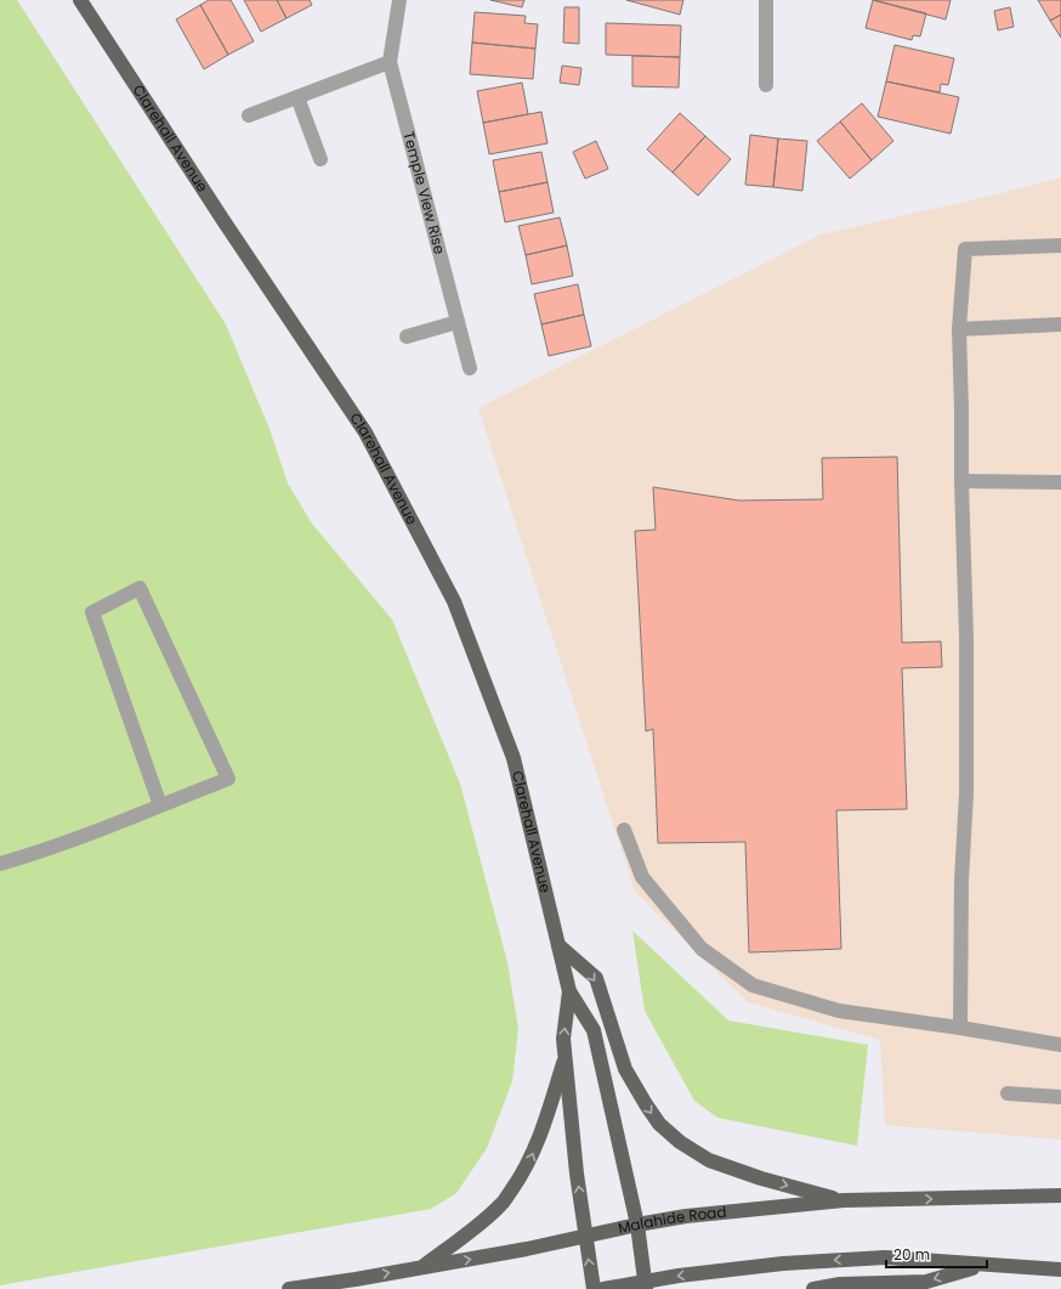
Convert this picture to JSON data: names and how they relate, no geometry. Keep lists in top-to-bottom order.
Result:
{
  "streets": {
    "main road": ["Clarehall Avenue", "Malahide Road"],
    "street": ["Temple View Rise"]
  },
  "crossings": [
    ["Clarehall Avenue", "Malahide Road"]
  ],
  "scale_bar": "20 m"
}
